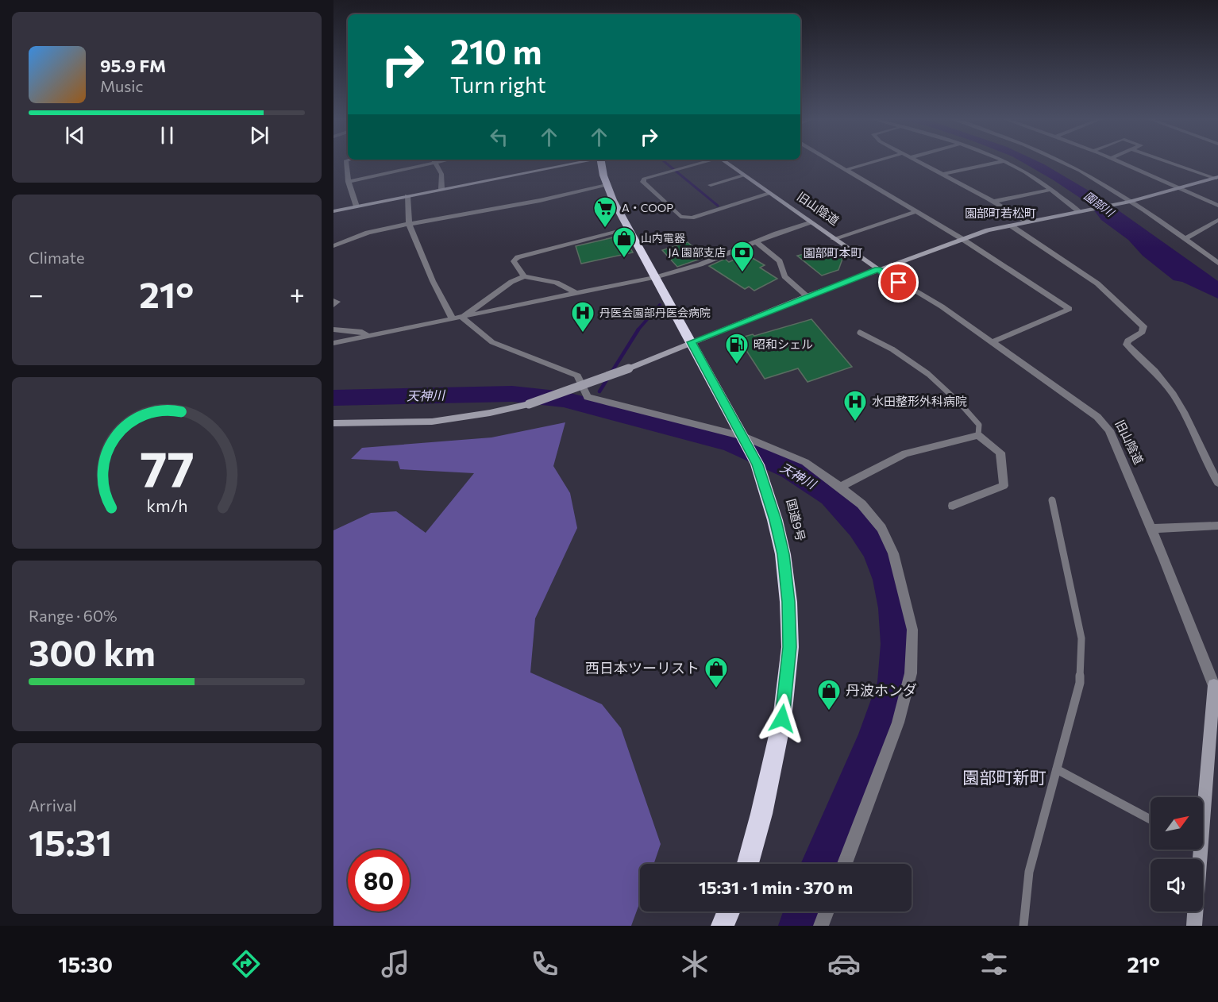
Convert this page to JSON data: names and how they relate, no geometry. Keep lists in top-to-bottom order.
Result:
{
  "streets": {
    "highway": ["国道9号"],
    "street": ["旧山陰道"]
  },
  "districts": ["園部町若松町", "園部町本町", "園部町新町"],
  "water": ["園部川", "天神川"],
  "places": {
    "supermarket": ["A・COOP"],
    "shop": ["山内電器", "西日本ツーリスト", "丹波ホンダ"],
    "bank": ["JA 園部支店"],
    "hospital": ["丹医会園部丹医会病院", "水田整形外科病院"],
    "fuel station": ["昭和シェル"]
  },
  "north": "top right",
  "page": {
    "turn": ["210 m", "Turn right"],
    "song": ["95.9 FM", "Music"],
    "tile": [
      "Climate",
      ["Range · 60%", "300 km"],
      ["Arrival", "15:31"]
    ],
    "heat": ["−", "21°", "+"],
    "limit": "80",
    "trip": "15:31 · 1 min · 370 m",
    "tabs": ["15:30", "21°"],
    "gauge": ["77", "km/h"]
  }
}
